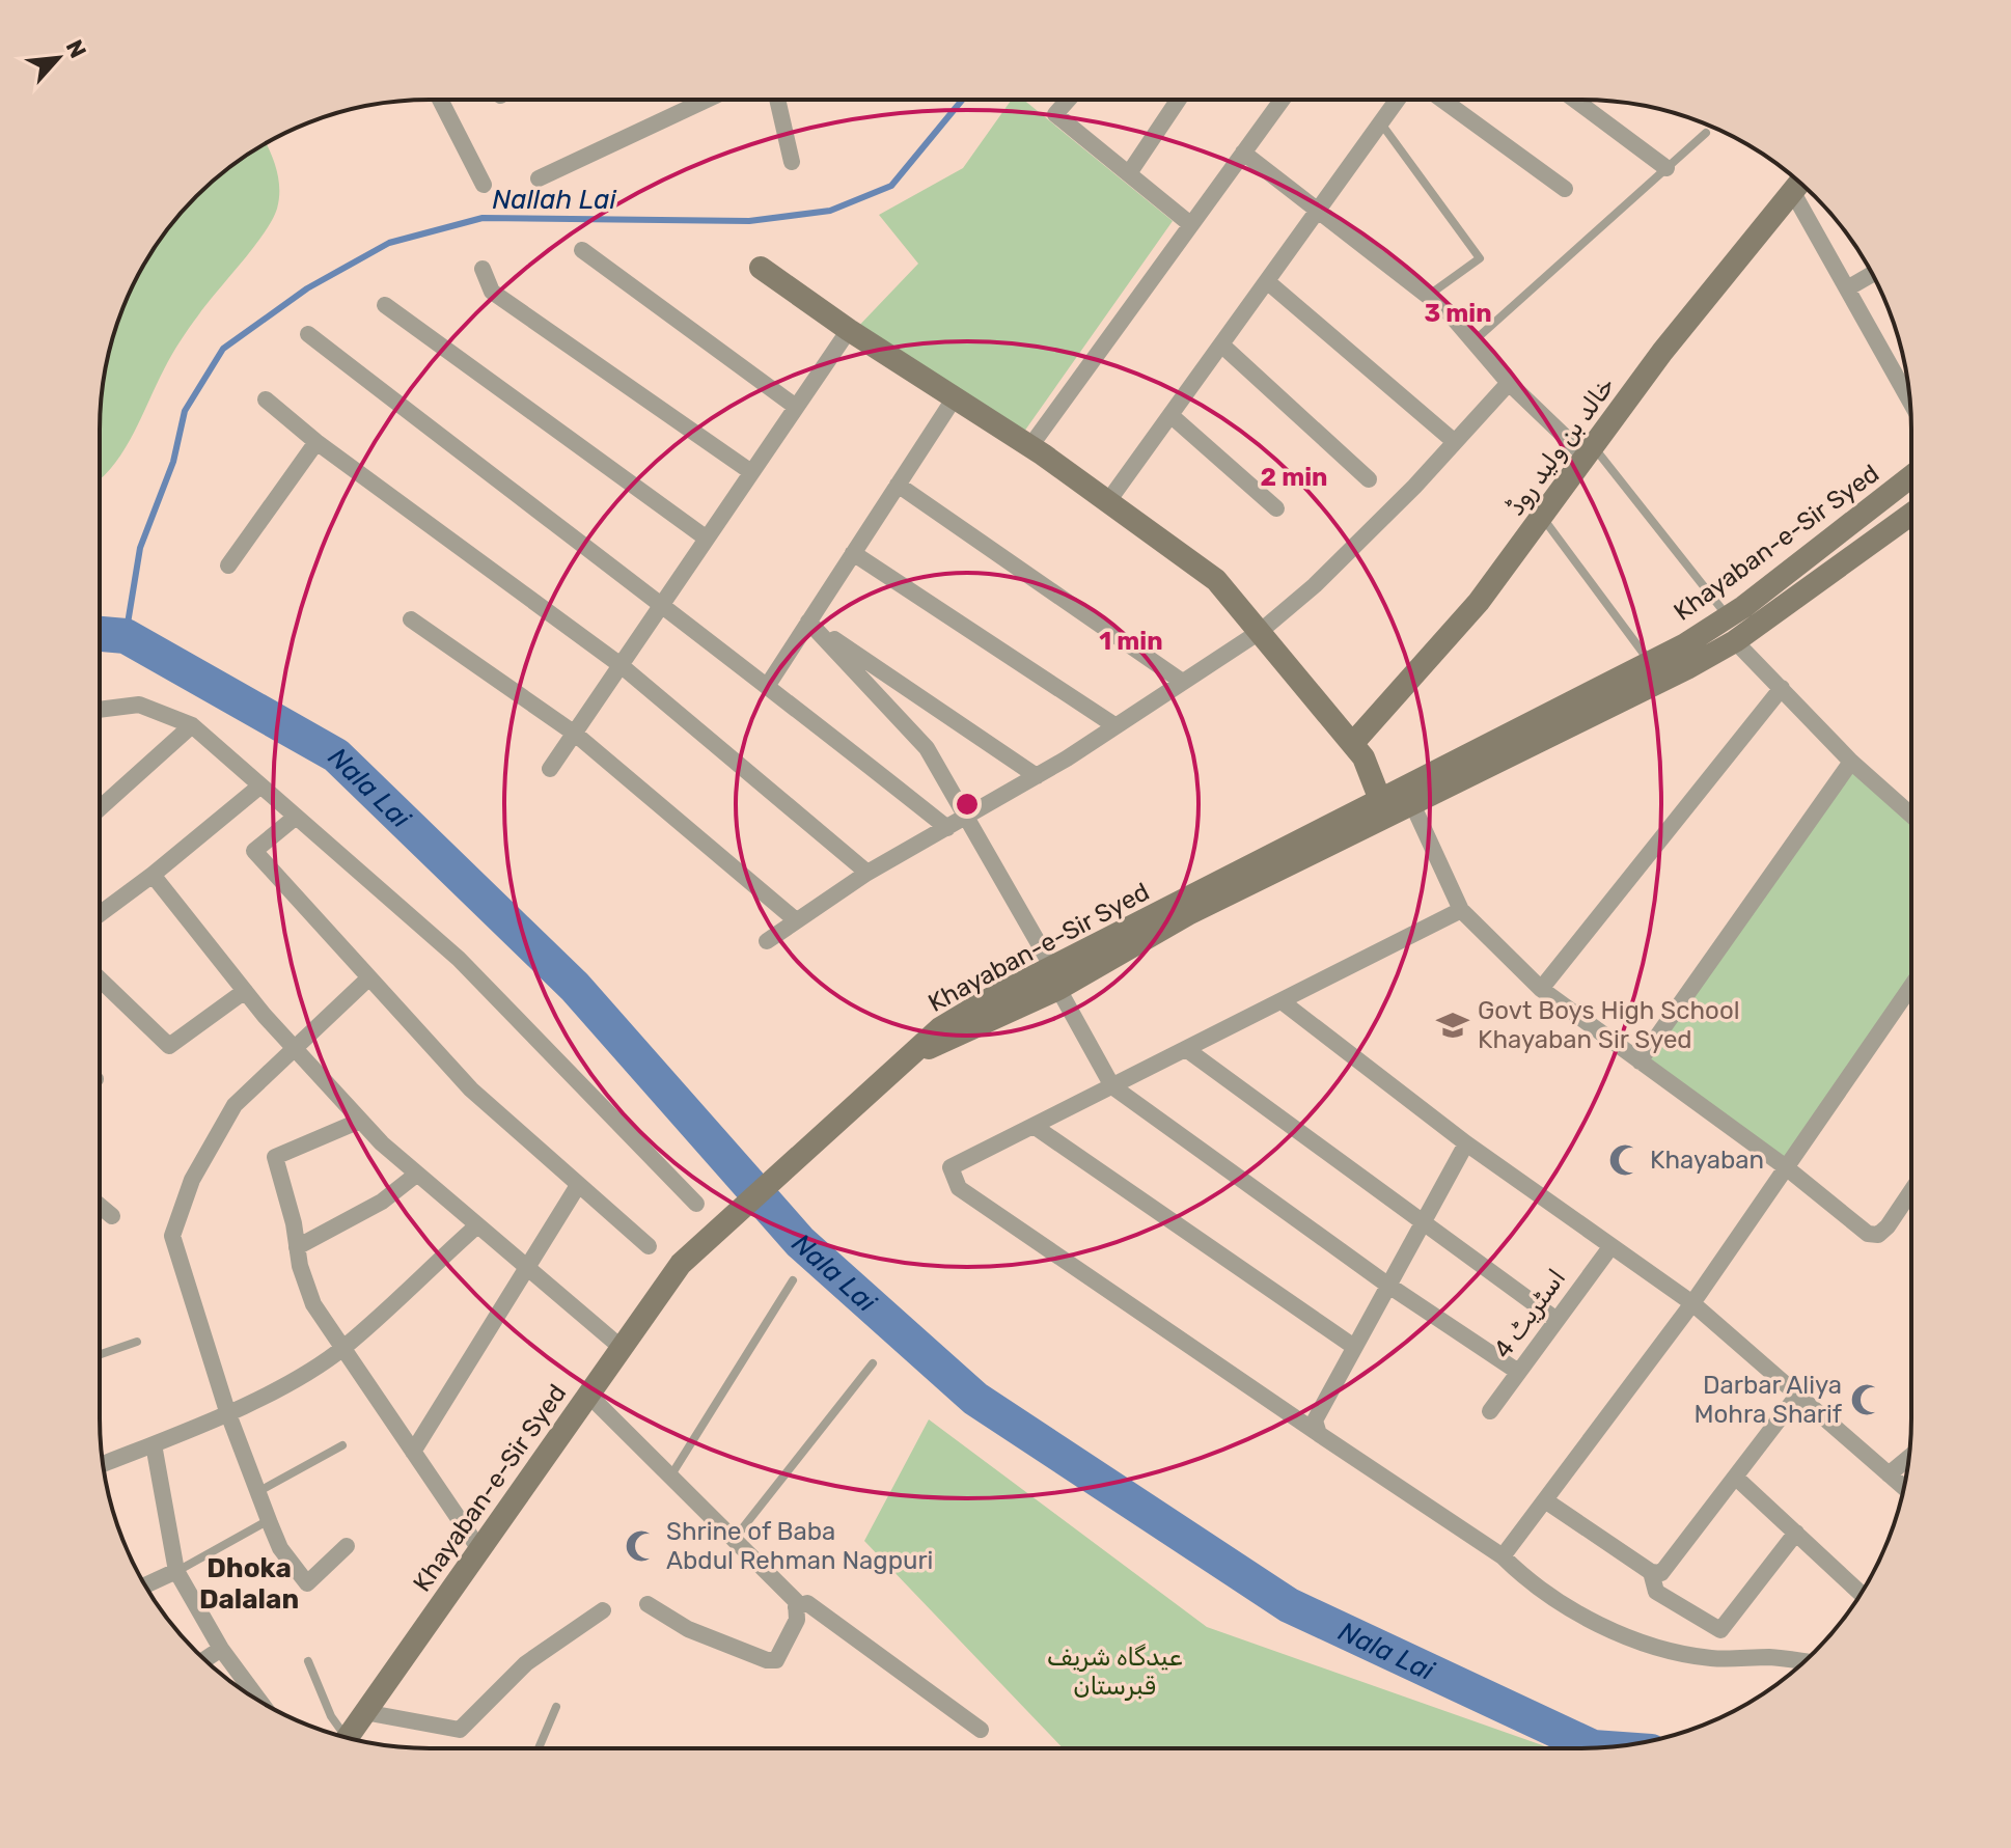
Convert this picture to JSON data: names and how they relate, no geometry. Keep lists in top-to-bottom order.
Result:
{
  "streets": {
    "main road": ["خالد بن ولید روڈ", "Khayaban-e-Sir Syed"],
    "street": ["اسٹریٹ 4"]
  },
  "districts": ["Dhoka Dalalan"],
  "water": ["Nallah Lai", "Nala Lai"],
  "parks": ["عیدگاہ شریف قبرستان"],
  "places": {
    "school or university": ["Govt Boys High School Khayaban Sir Syed"],
    "mosque": ["Khayaban", "Darbar Aliya Mohra Sharif", "Shrine of Baba Abdul Rehman Nagpuri"]
  },
  "north": "top right",
  "rings": ["3 min", "2 min", "1 min"]
}
